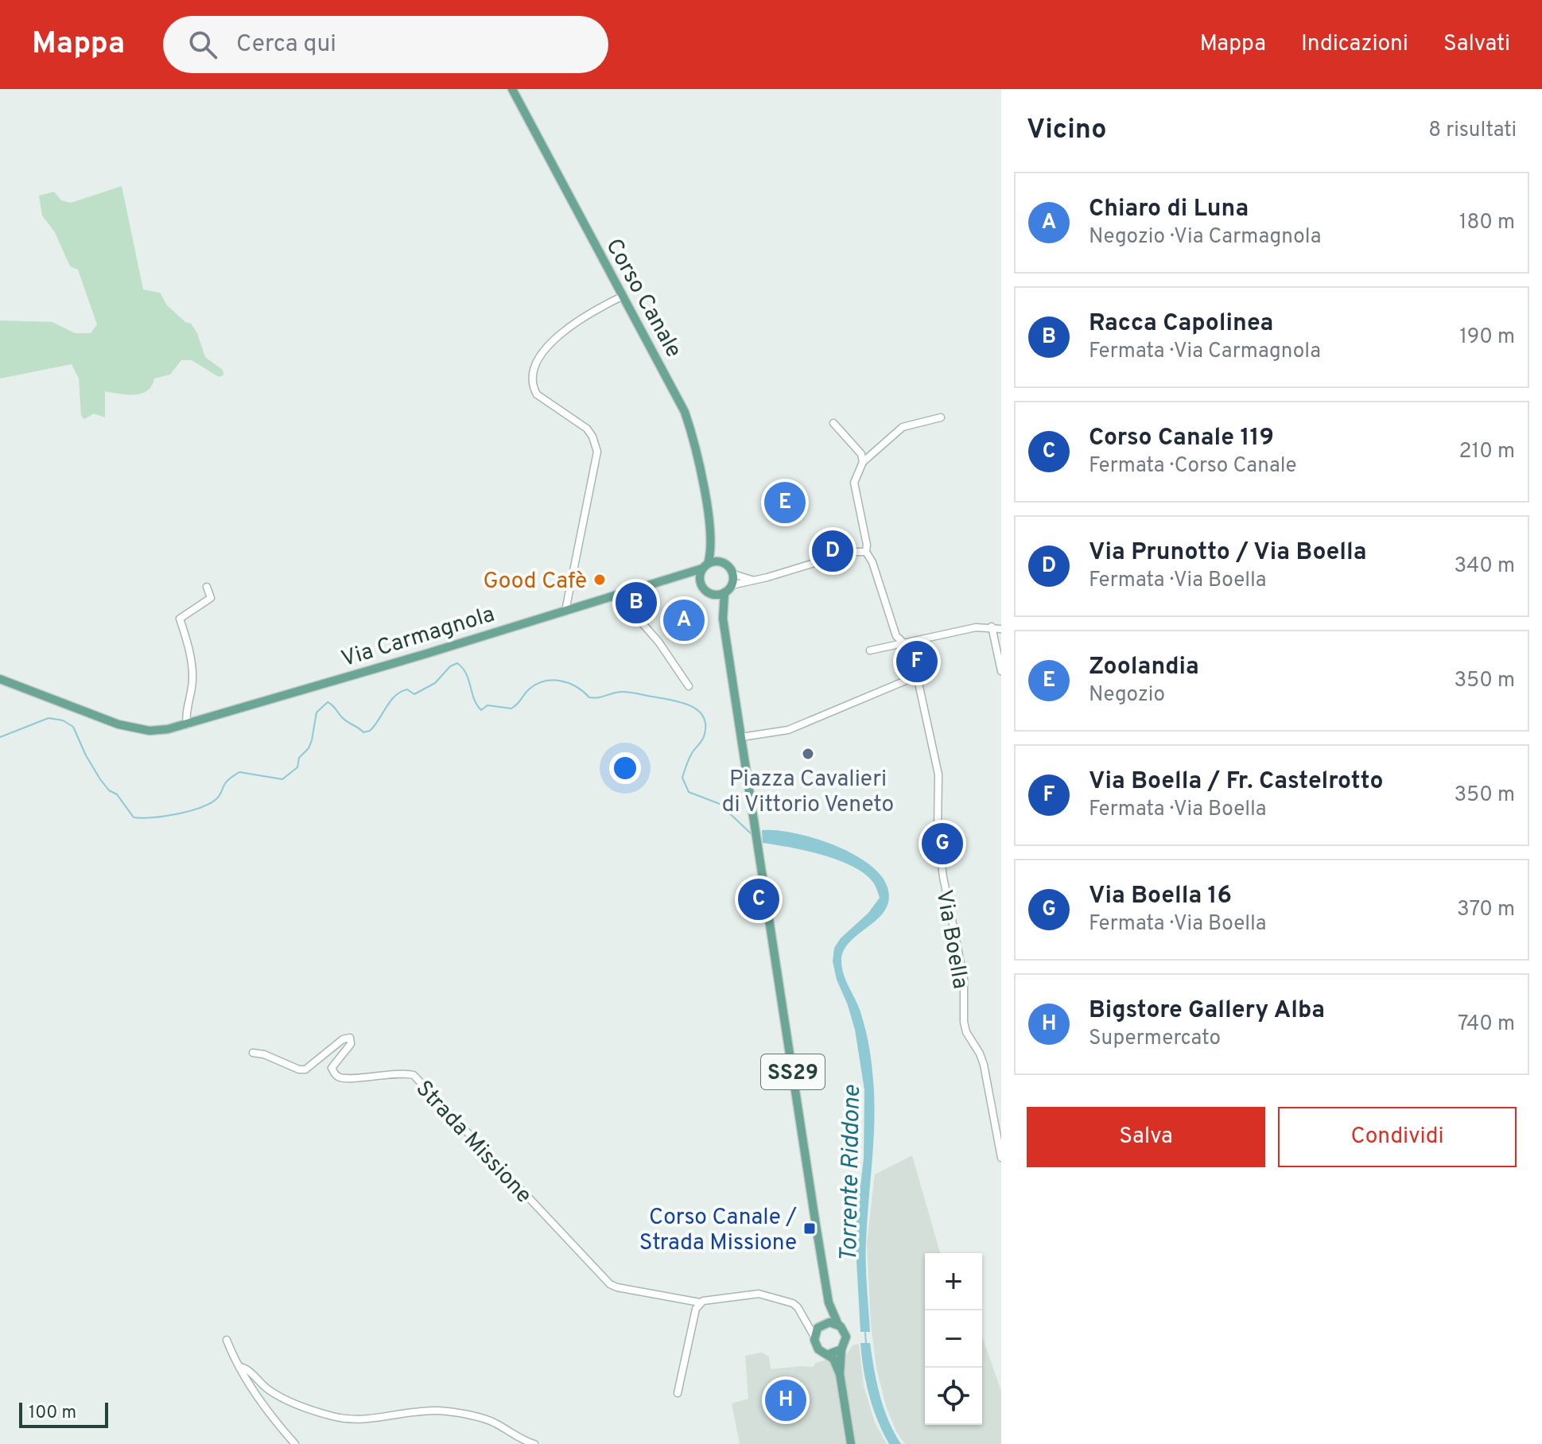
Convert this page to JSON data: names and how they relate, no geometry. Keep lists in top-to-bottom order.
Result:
{
  "streets": {
    "main road": ["Corso Canale", "Via Carmagnola", "SS29"],
    "street": ["Via Boella", "Strada Missione"]
  },
  "crossings": [
    ["Corso Canale", "Via Carmagnola"],
    ["Corso Canale", "SS29"],
    ["Via Carmagnola", "SS29"],
    ["SS29", "Strada Missione"]
  ],
  "water": ["Torrente Riddone"],
  "places": {
    "other": ["Good Cafè", "Piazza Cavalieri di Vittorio Veneto"],
    "transit": ["Corso Canale / Strada Missione"]
  },
  "scale_bar": "100 m",
  "page": {
    "header": "Mappa",
    "search": "Cerca qui",
    "nav": ["Mappa", "Indicazioni", "Salvati"],
    "heading": ["Vicino", "8 risultati"],
    "list": [
      {
        "mark": "A",
        "name": "Chiaro di Luna",
        "note": "Negozio · Via Carmagnola",
        "value": "180 m"
      },
      {
        "mark": "B",
        "name": "Racca Capolinea",
        "note": "Fermata · Via Carmagnola",
        "value": "190 m"
      },
      {
        "mark": "C",
        "name": "Corso Canale 119",
        "note": "Fermata · Corso Canale",
        "value": "210 m"
      },
      {
        "mark": "D",
        "name": "Via Prunotto / Via Boella",
        "note": "Fermata · Via Boella",
        "value": "340 m"
      },
      {
        "mark": "E",
        "name": "Zoolandia",
        "note": "Negozio",
        "value": "350 m"
      },
      {
        "mark": "F",
        "name": "Via Boella / Fr. Castelrotto",
        "note": "Fermata · Via Boella",
        "value": "350 m"
      },
      {
        "mark": "G",
        "name": "Via Boella 16",
        "note": "Fermata · Via Boella",
        "value": "370 m"
      },
      {
        "mark": "H",
        "name": "Bigstore Gallery Alba",
        "note": "Supermercato",
        "value": "740 m"
      }
    ],
    "pins": [
      "E",
      "D",
      "B",
      "A",
      "F",
      "G",
      "C",
      "H"
    ],
    "buttons": ["Salva", "Condividi"],
    "map_buttons": ["+", "−"],
    "scale": "100 m"
  }
}
